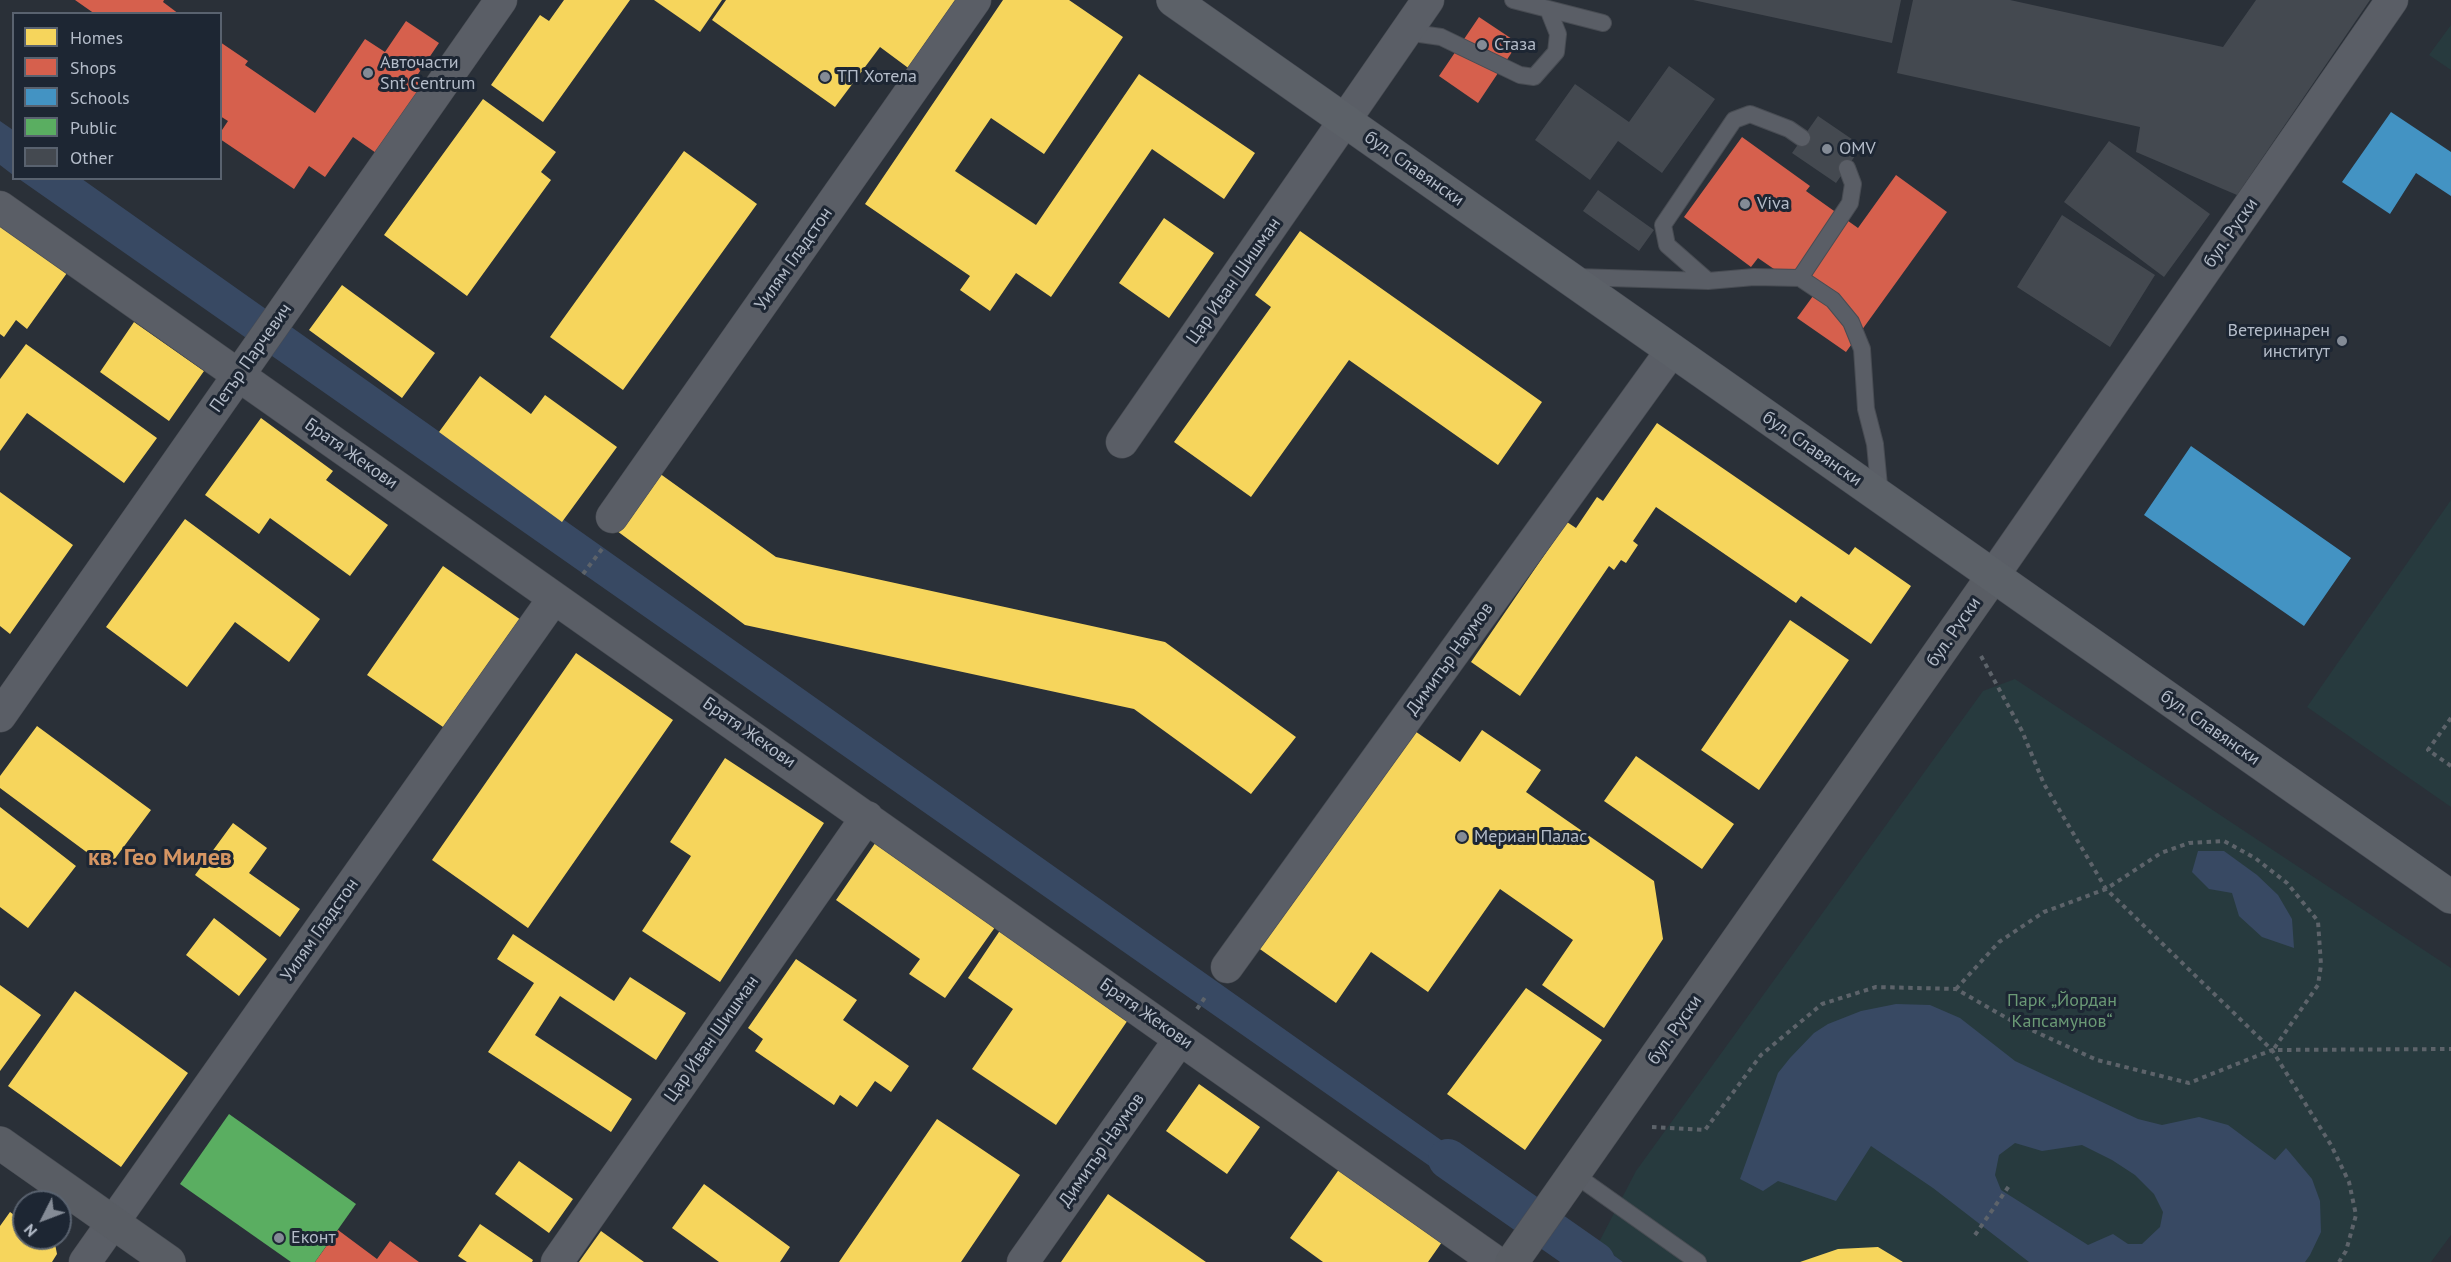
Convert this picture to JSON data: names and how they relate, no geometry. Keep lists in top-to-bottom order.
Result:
{
  "streets": {
    "main road": ["бул. Славянски"],
    "street": [
      "бул. Руски",
      "Уилям Гладстон",
      "Цар Иван Шишман",
      "Петър Парчевич",
      "Братя Жекови",
      "Димитър Наумов"
    ]
  },
  "crossings": [
    ["бул. Славянски", "бул. Руски"],
    ["бул. Славянски", "Цар Иван Шишман"],
    ["бул. Славянски", "Димитър Наумов"],
    ["Уилям Гладстон", "Братя Жекови"],
    ["Цар Иван Шишман", "Братя Жекови"],
    ["Петър Парчевич", "Братя Жекови"],
    ["Братя Жекови", "Димитър Наумов"]
  ],
  "districts": ["кв. Гео Милев"],
  "parks": ["Парк „Йордан Капсамунов“"],
  "places": [
    "Стаза",
    "Авточасти Snt Centrum",
    "ТП Хотела",
    "OMV",
    "Viva",
    "Ветеринарен институт",
    "Мериан Палас",
    "Еконт"
  ],
  "legend": [
    "Homes",
    "Shops",
    "Schools",
    "Public",
    "Other"
  ],
  "north": "bottom left"
}
